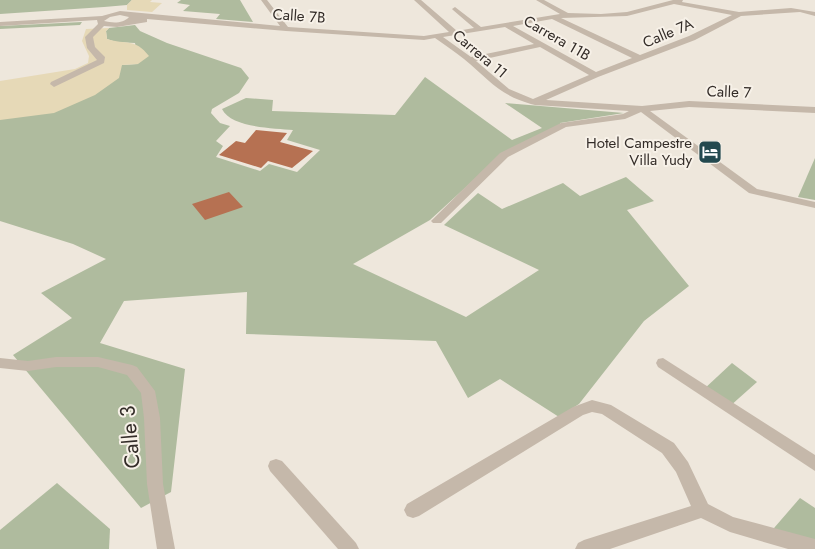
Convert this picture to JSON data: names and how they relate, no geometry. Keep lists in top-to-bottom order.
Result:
{
  "streets": {
    "street": [
      "Calle 7B",
      "Calle 7A",
      "Carrera 11B",
      "Carrera 11",
      "Calle 7",
      "Calle 3"
    ]
  },
  "crossings": [
    ["Calle 7B", "Carrera 11B"],
    ["Calle 7B", "Carrera 11"],
    ["Calle 7A", "Carrera 11B"],
    ["Calle 7A", "Carrera 11"],
    ["Carrera 11", "Calle 7"]
  ],
  "places": {
    "hotel": ["Hotel Campestre Villa Yudy"]
  }
}
